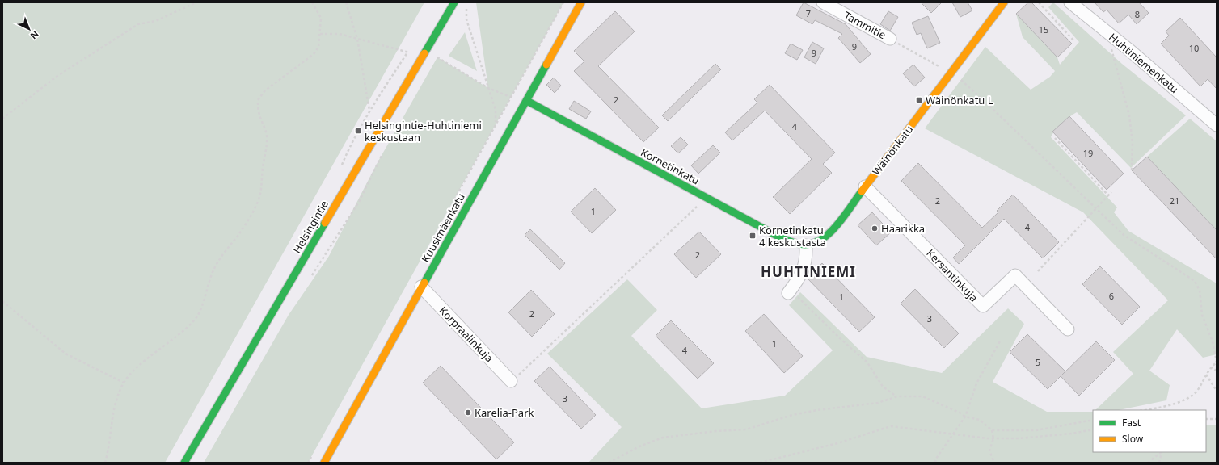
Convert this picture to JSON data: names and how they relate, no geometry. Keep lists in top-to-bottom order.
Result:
{
  "streets": {
    "street": [
      "Tammitie",
      "Huhtiniemenkatu",
      "Wäinönkatu",
      "Kornetinkatu",
      "Helsingintie",
      "Kuusimäenkatu",
      "Kersantinkuja",
      "Korpraalinkuja"
    ]
  },
  "crossings": [
    ["Wäinönkatu", "Kornetinkatu"],
    ["Wäinönkatu", "Kersantinkuja"],
    ["Kornetinkatu", "Kuusimäenkatu"],
    ["Kuusimäenkatu", "Korpraalinkuja"]
  ],
  "districts": ["HUHTINIEMI"],
  "places": {
    "transit": ["Wäinönkatu L", "Helsingintie-Huhtiniemi keskustaan", "Kornetinkatu 4 keskustasta"],
    "other": ["Haarikka", "Karelia-Park"]
  },
  "house_numbers": [
    "7",
    "8",
    "15",
    "9",
    "10",
    "9",
    "2",
    "4",
    "19",
    "2",
    "21",
    "1",
    "4",
    "2",
    "6",
    "1",
    "2",
    "3",
    "1",
    "4",
    "5",
    "3"
  ],
  "legend": ["Fast", "Slow"],
  "north": "bottom right"
}
